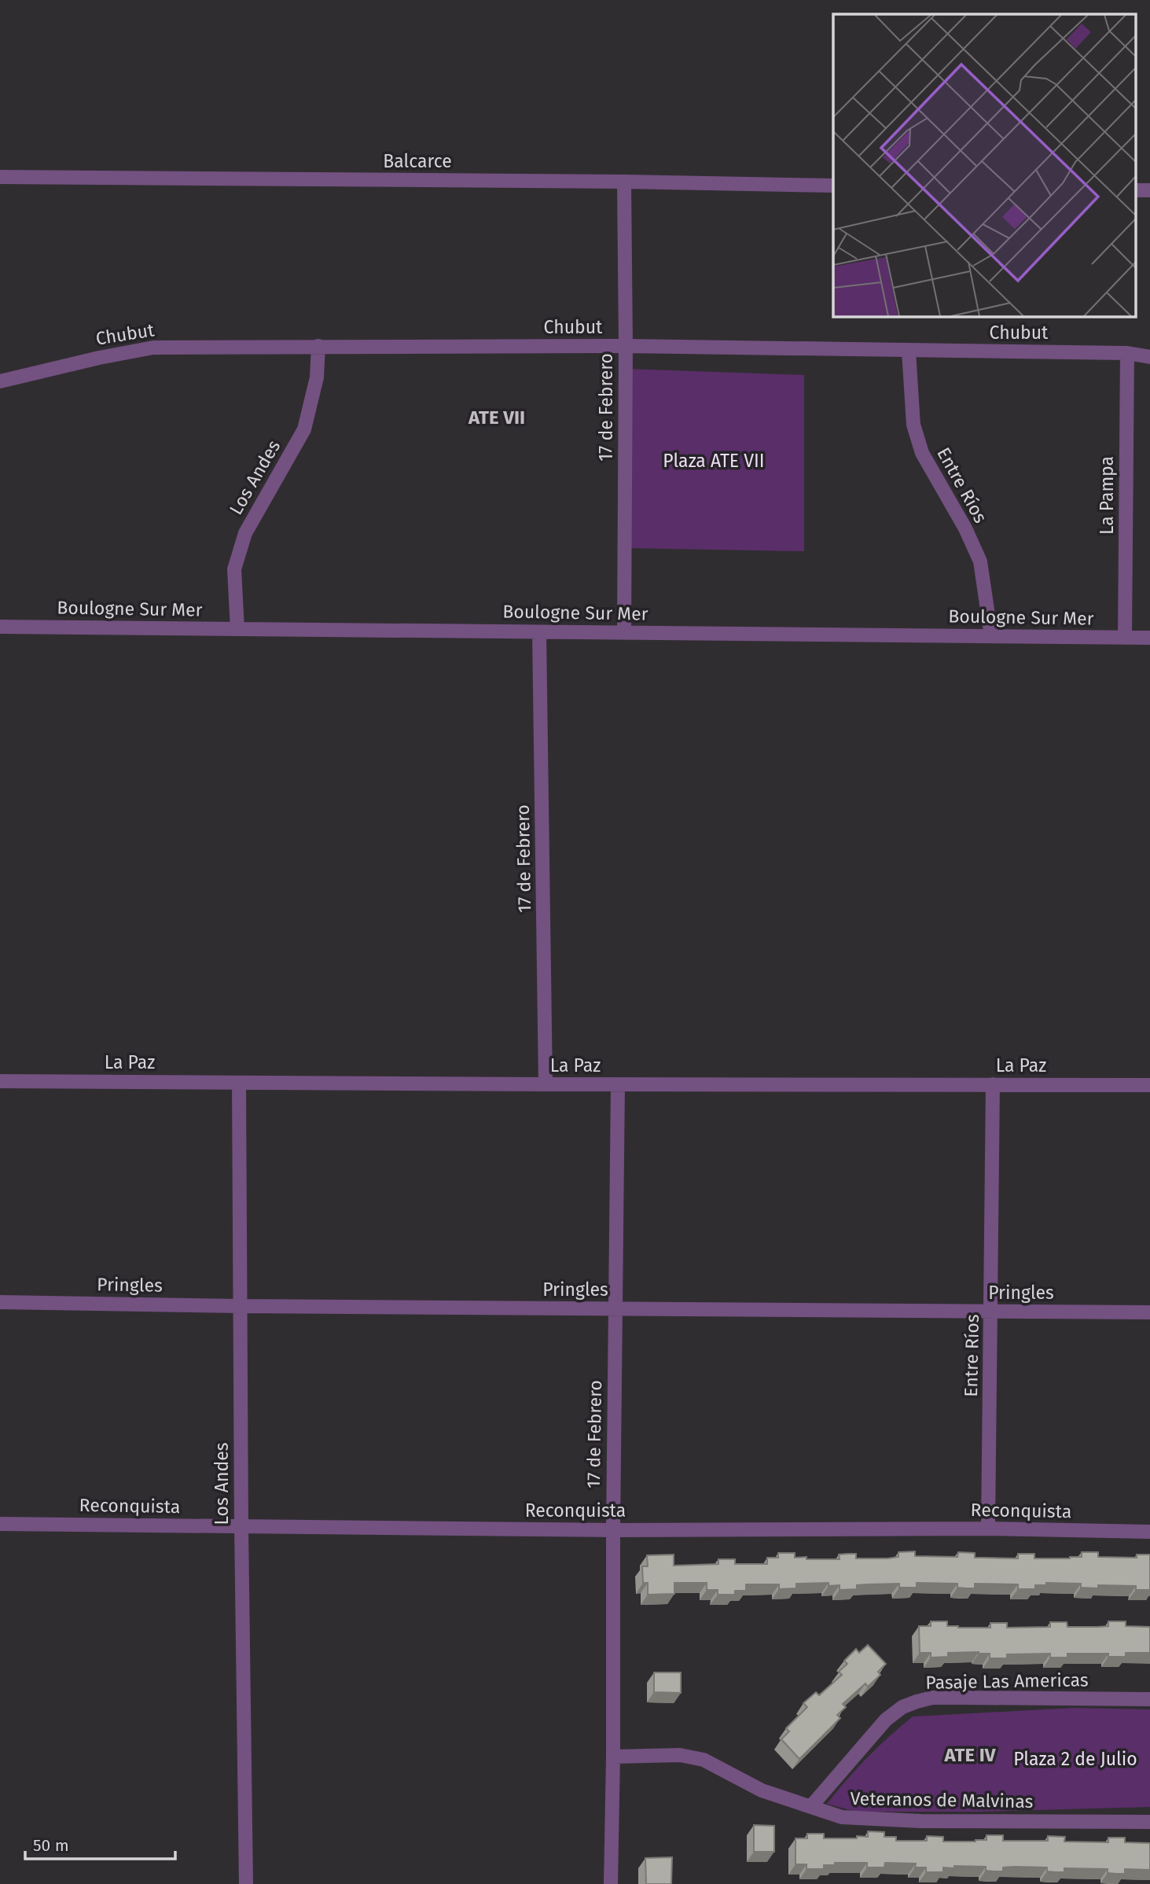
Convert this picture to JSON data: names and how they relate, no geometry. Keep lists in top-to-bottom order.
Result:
{
  "streets": {
    "street": [
      "Balcarce",
      "Chubut",
      "17 de Febrero",
      "Los Andes",
      "Entre Ríos",
      "La Pampa",
      "Boulogne Sur Mer",
      "La Paz",
      "Pringles",
      "Reconquista",
      "Pasaje Las Americas",
      "Veteranos de Malvinas"
    ]
  },
  "crossings": [
    ["Balcarce", "17 de Febrero"],
    ["Chubut", "17 de Febrero"],
    ["Chubut", "Los Andes"],
    ["Chubut", "Entre Ríos"],
    ["Chubut", "La Pampa"],
    ["17 de Febrero", "Boulogne Sur Mer"],
    ["17 de Febrero", "La Paz"],
    ["17 de Febrero", "Pringles"],
    ["17 de Febrero", "Reconquista"],
    ["17 de Febrero", "Veteranos de Malvinas"],
    ["Los Andes", "Boulogne Sur Mer"],
    ["Los Andes", "La Paz"],
    ["Los Andes", "Pringles"],
    ["Los Andes", "Reconquista"],
    ["Entre Ríos", "Boulogne Sur Mer"],
    ["Entre Ríos", "La Paz"],
    ["Entre Ríos", "Pringles"],
    ["Entre Ríos", "Reconquista"],
    ["La Pampa", "Boulogne Sur Mer"],
    ["Pasaje Las Americas", "Veteranos de Malvinas"]
  ],
  "districts": ["ATE VII", "ATE IV"],
  "parks": ["Plaza ATE VII", "Plaza 2 de Julio"],
  "scale_bar": "50 m"
}
